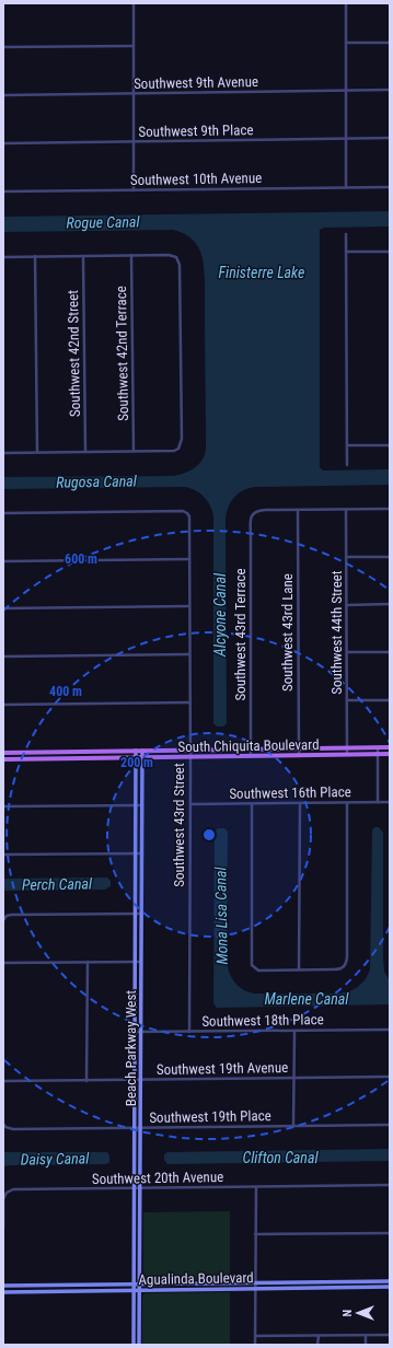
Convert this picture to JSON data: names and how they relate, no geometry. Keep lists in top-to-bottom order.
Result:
{
  "streets": {
    "main road": ["South Chiquita Boulevard"],
    "street": [
      "Southwest 9th Avenue",
      "Southwest 9th Place",
      "Southwest 10th Avenue",
      "Southwest 42nd Street",
      "Southwest 42nd Terrace",
      "Southwest 43rd Lane",
      "Southwest 44th Street",
      "Southwest 43rd Terrace",
      "Southwest 16th Place",
      "Southwest 43rd Street",
      "Southwest 18th Place",
      "Beach Parkway West",
      "Southwest 19th Avenue",
      "Southwest 19th Place",
      "Southwest 20th Avenue",
      "Agualinda Boulevard"
    ]
  },
  "crossings": [
    ["Southwest 43rd Lane", "Southwest 43rd Terrace"],
    ["Southwest 43rd Lane", "South Chiquita Boulevard"],
    ["Southwest 44th Street", "South Chiquita Boulevard"],
    ["Southwest 43rd Terrace", "South Chiquita Boulevard"],
    ["South Chiquita Boulevard", "Southwest 43rd Street"],
    ["South Chiquita Boulevard", "Beach Parkway West"],
    ["Southwest 16th Place", "Southwest 43rd Street"],
    ["Southwest 43rd Street", "Southwest 18th Place"],
    ["Southwest 18th Place", "Beach Parkway West"],
    ["Beach Parkway West", "Southwest 19th Avenue"],
    ["Beach Parkway West", "Southwest 19th Place"],
    ["Beach Parkway West", "Southwest 20th Avenue"],
    ["Beach Parkway West", "Agualinda Boulevard"]
  ],
  "water": [
    "Rogue Canal",
    "Finisterre Lake",
    "Rugosa Canal",
    "Alcyone Canal",
    "Perch Canal",
    "Mona Lisa Canal",
    "Marlene Canal",
    "Clifton Canal",
    "Daisy Canal"
  ],
  "north": "left",
  "rings": ["600 m", "400 m", "200 m"]
}
